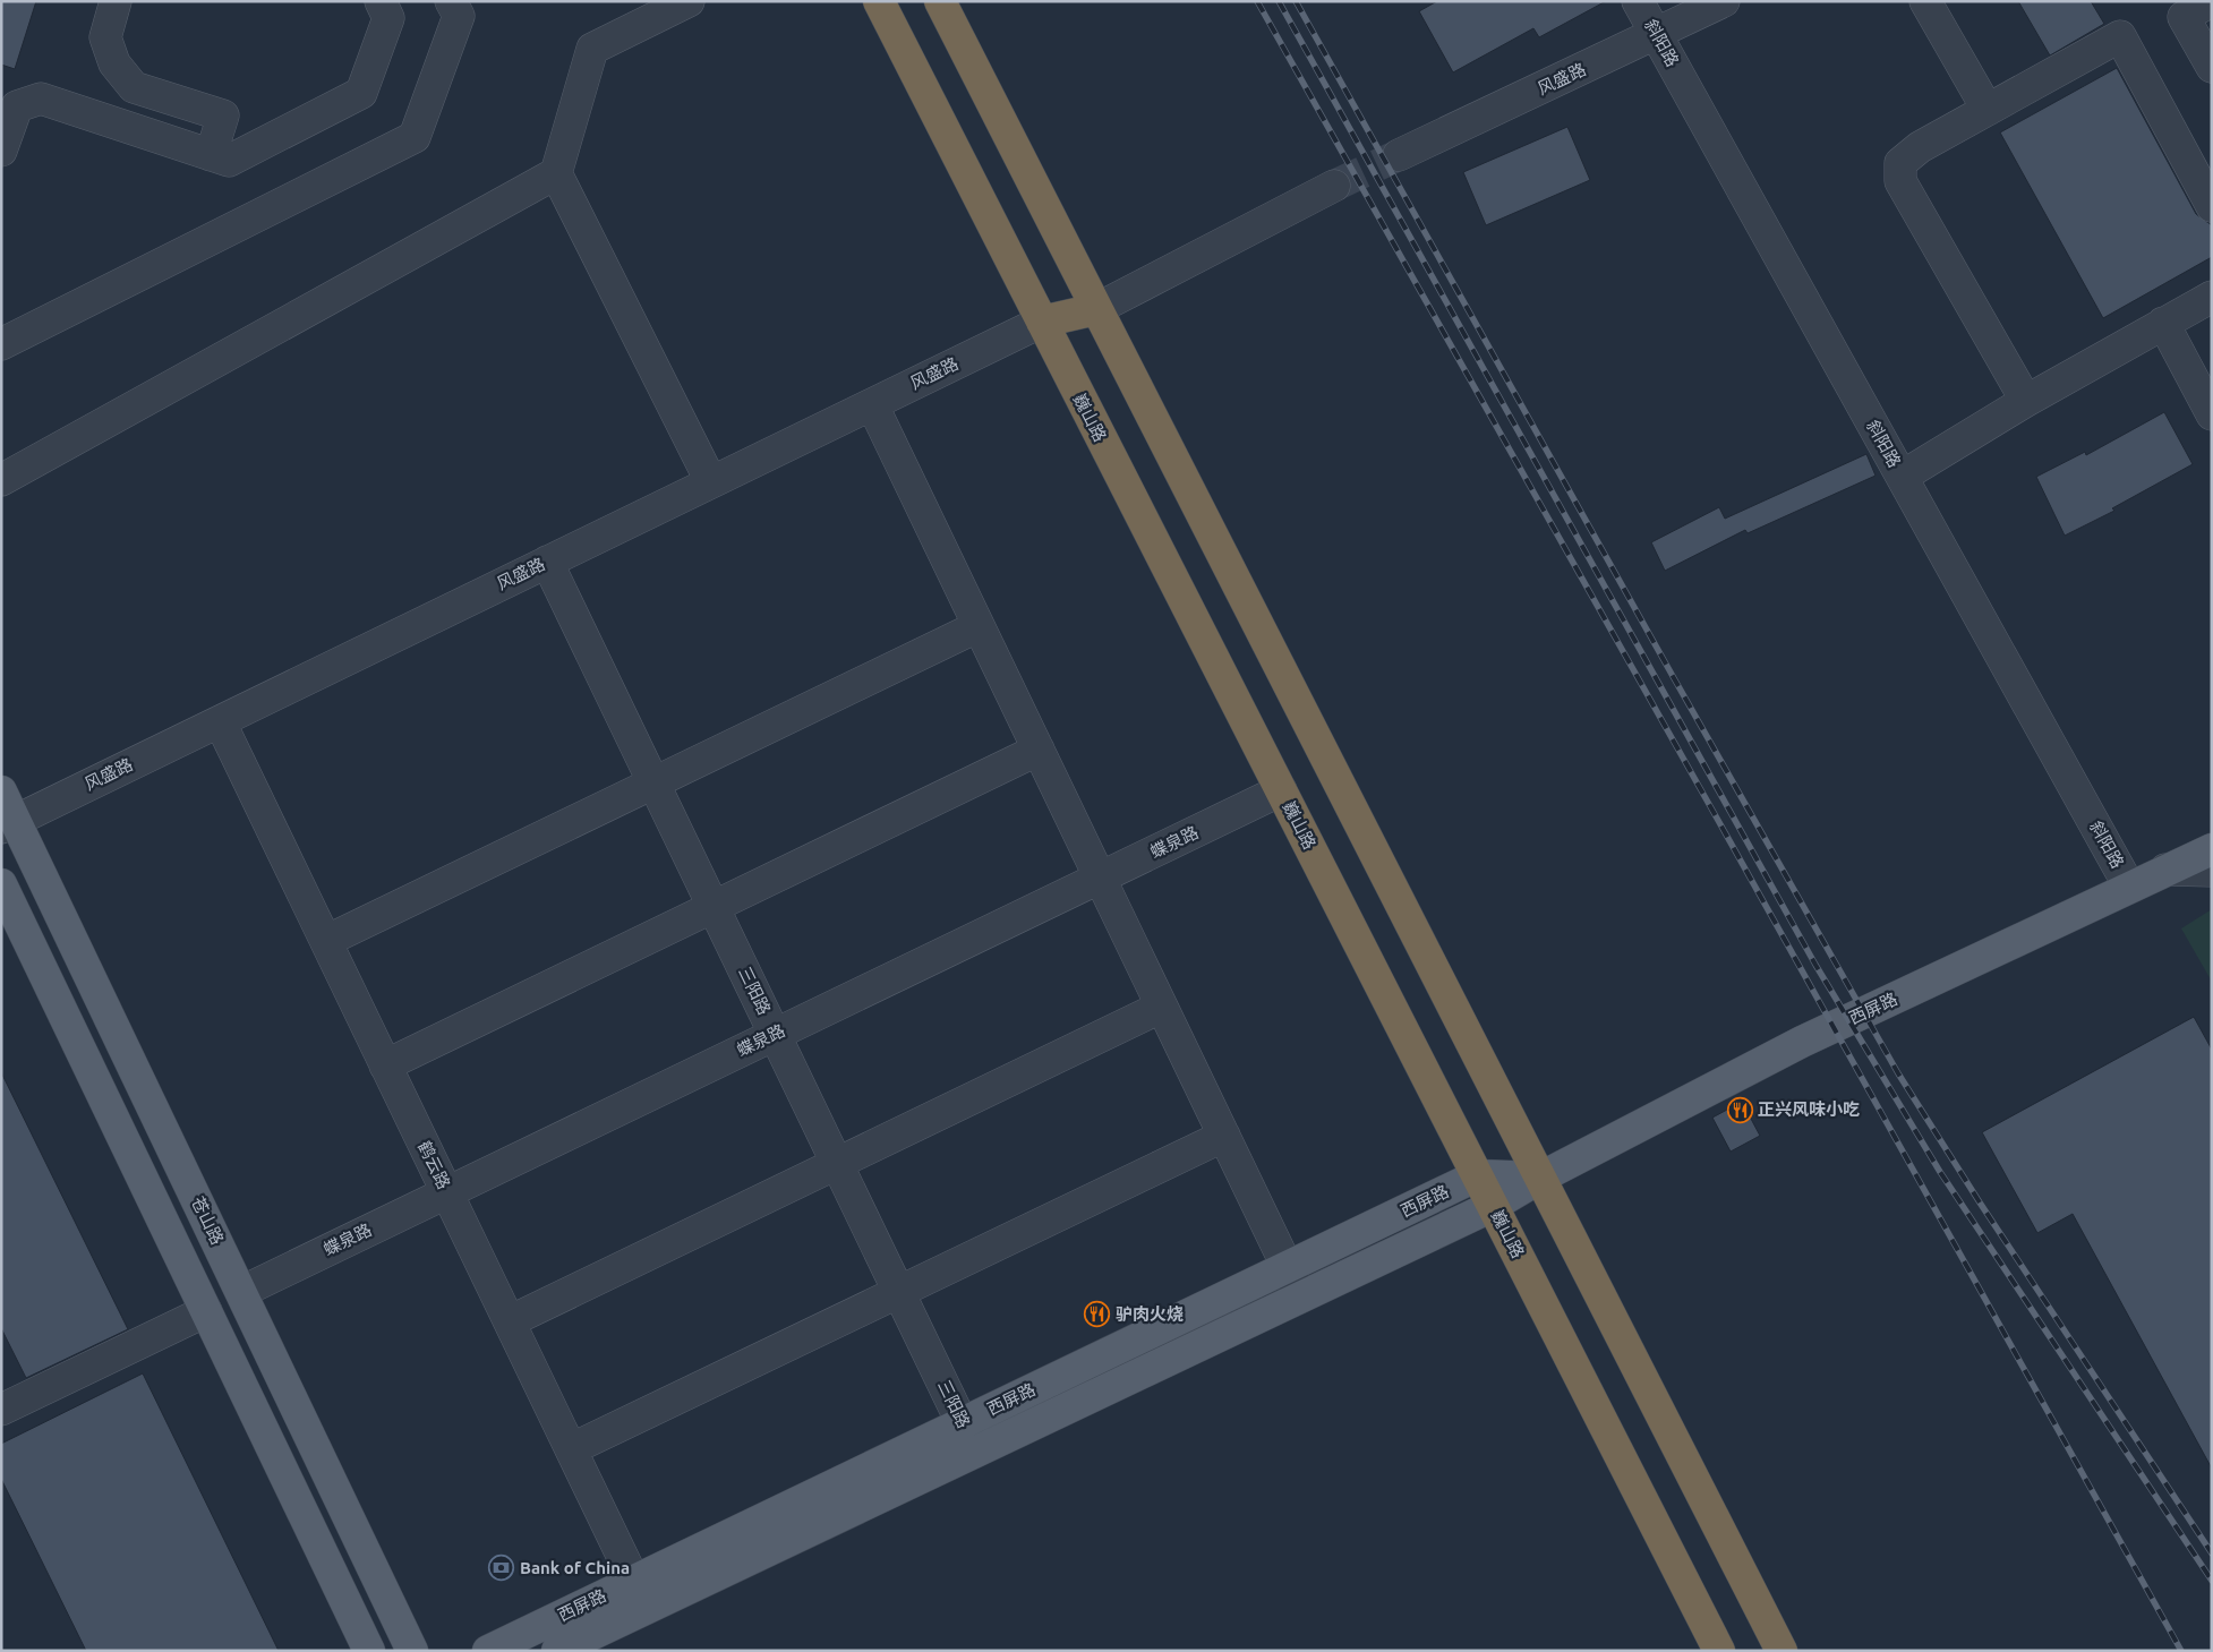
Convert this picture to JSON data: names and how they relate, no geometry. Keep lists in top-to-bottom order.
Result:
{
  "streets": {
    "highway": ["巍山路"],
    "main road": ["西屏路", "苍山路"],
    "street": [
      "斜阳路",
      "风盛路",
      "蝶泉路",
      "三阳路",
      "鹤云路"
    ]
  },
  "crossings": [
    ["斜阳路", "风盛路"],
    ["斜阳路", "西屏路"],
    ["风盛路", "巍山路"],
    ["风盛路", "三阳路"],
    ["风盛路", "鹤云路"],
    ["风盛路", "苍山路"],
    ["巍山路", "蝶泉路"],
    ["巍山路", "西屏路"],
    ["蝶泉路", "三阳路"],
    ["蝶泉路", "鹤云路"],
    ["蝶泉路", "苍山路"],
    ["三阳路", "西屏路"],
    ["西屏路", "鹤云路"]
  ],
  "places": {
    "restaurant": ["正兴风味小吃", "驴肉火烧"],
    "bank": ["Bank of China"]
  }
}
